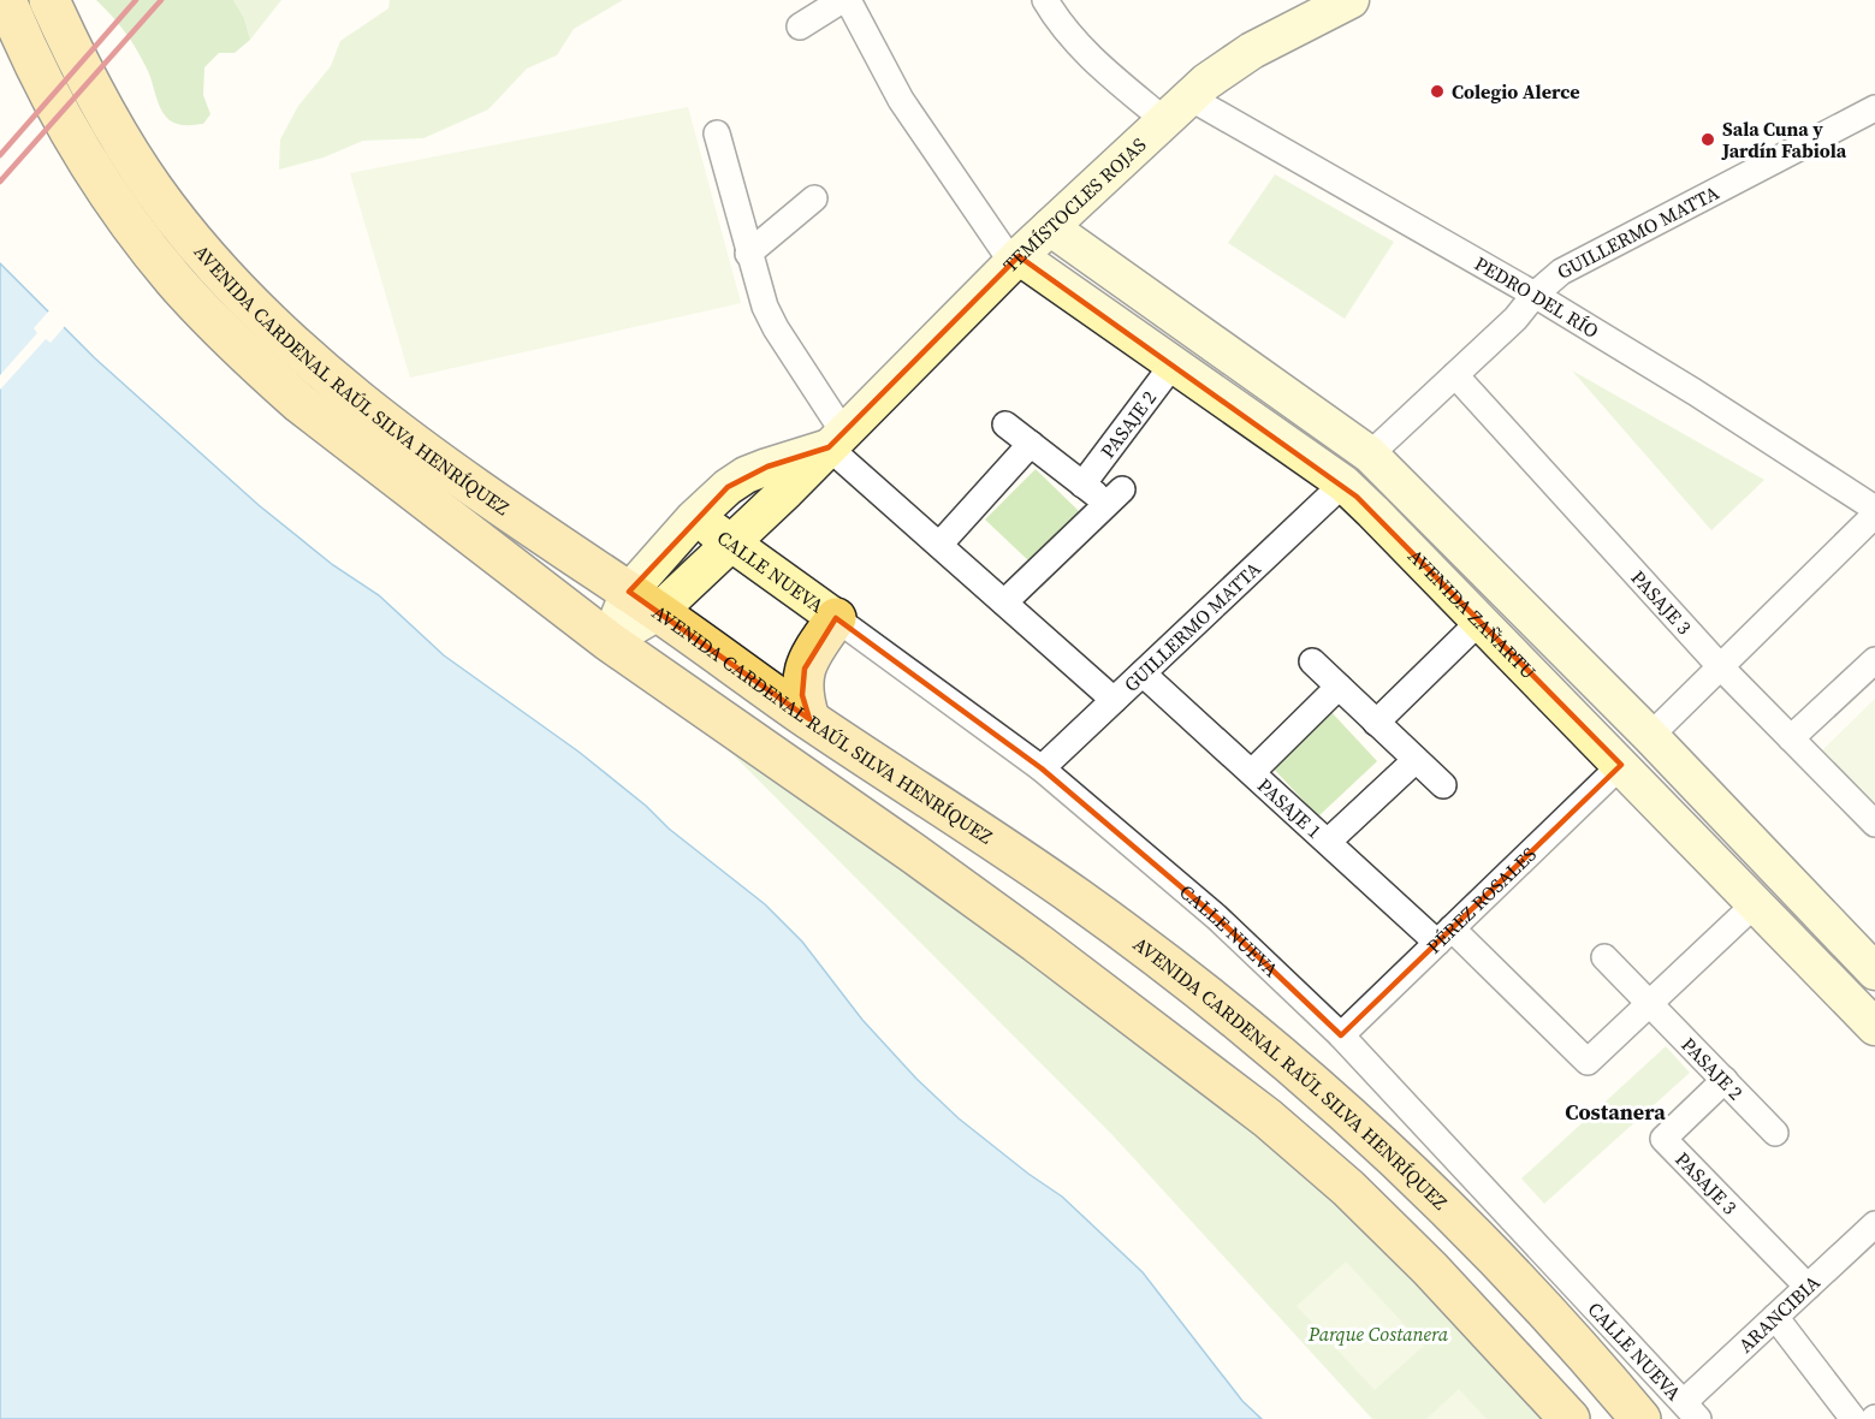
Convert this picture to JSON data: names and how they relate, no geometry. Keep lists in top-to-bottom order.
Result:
{
  "streets": {
    "main road": ["AVENIDA CARDENAL RAÚL SILVA HENRÍQUEZ"],
    "street": [
      "TEMÍSTOCLES ROJAS",
      "GUILLERMO MATTA",
      "PEDRO DEL RÍO",
      "PASAJE 2",
      "CALLE NUEVA",
      "PASAJE 3",
      "AVENIDA ZAÑARTU",
      "PASAJE 1",
      "PÉREZ ROSALES",
      "ARANCIBIA"
    ]
  },
  "crossings": [
    ["TEMÍSTOCLES ROJAS", "PEDRO DEL RÍO"],
    ["TEMÍSTOCLES ROJAS", "AVENIDA CARDENAL RAÚL SILVA HENRÍQUEZ"],
    ["TEMÍSTOCLES ROJAS", "CALLE NUEVA"],
    ["TEMÍSTOCLES ROJAS", "AVENIDA ZAÑARTU"],
    ["GUILLERMO MATTA", "PEDRO DEL RÍO"],
    ["GUILLERMO MATTA", "CALLE NUEVA"],
    ["GUILLERMO MATTA", "PASAJE 3"],
    ["GUILLERMO MATTA", "AVENIDA ZAÑARTU"],
    ["GUILLERMO MATTA", "PASAJE 1"],
    ["PASAJE 2", "PASAJE 3"],
    ["PASAJE 2", "AVENIDA ZAÑARTU"],
    ["PASAJE 2", "PASAJE 1"],
    ["CALLE NUEVA", "PÉREZ ROSALES"],
    ["CALLE NUEVA", "ARANCIBIA"],
    ["PASAJE 3", "ARANCIBIA"],
    ["AVENIDA ZAÑARTU", "PÉREZ ROSALES"],
    ["PASAJE 1", "PÉREZ ROSALES"]
  ],
  "districts": ["Costanera"],
  "parks": ["Parque Costanera"],
  "places": ["Colegio Alerce", "Sala Cuna y Jardín Fabiola"]
}
